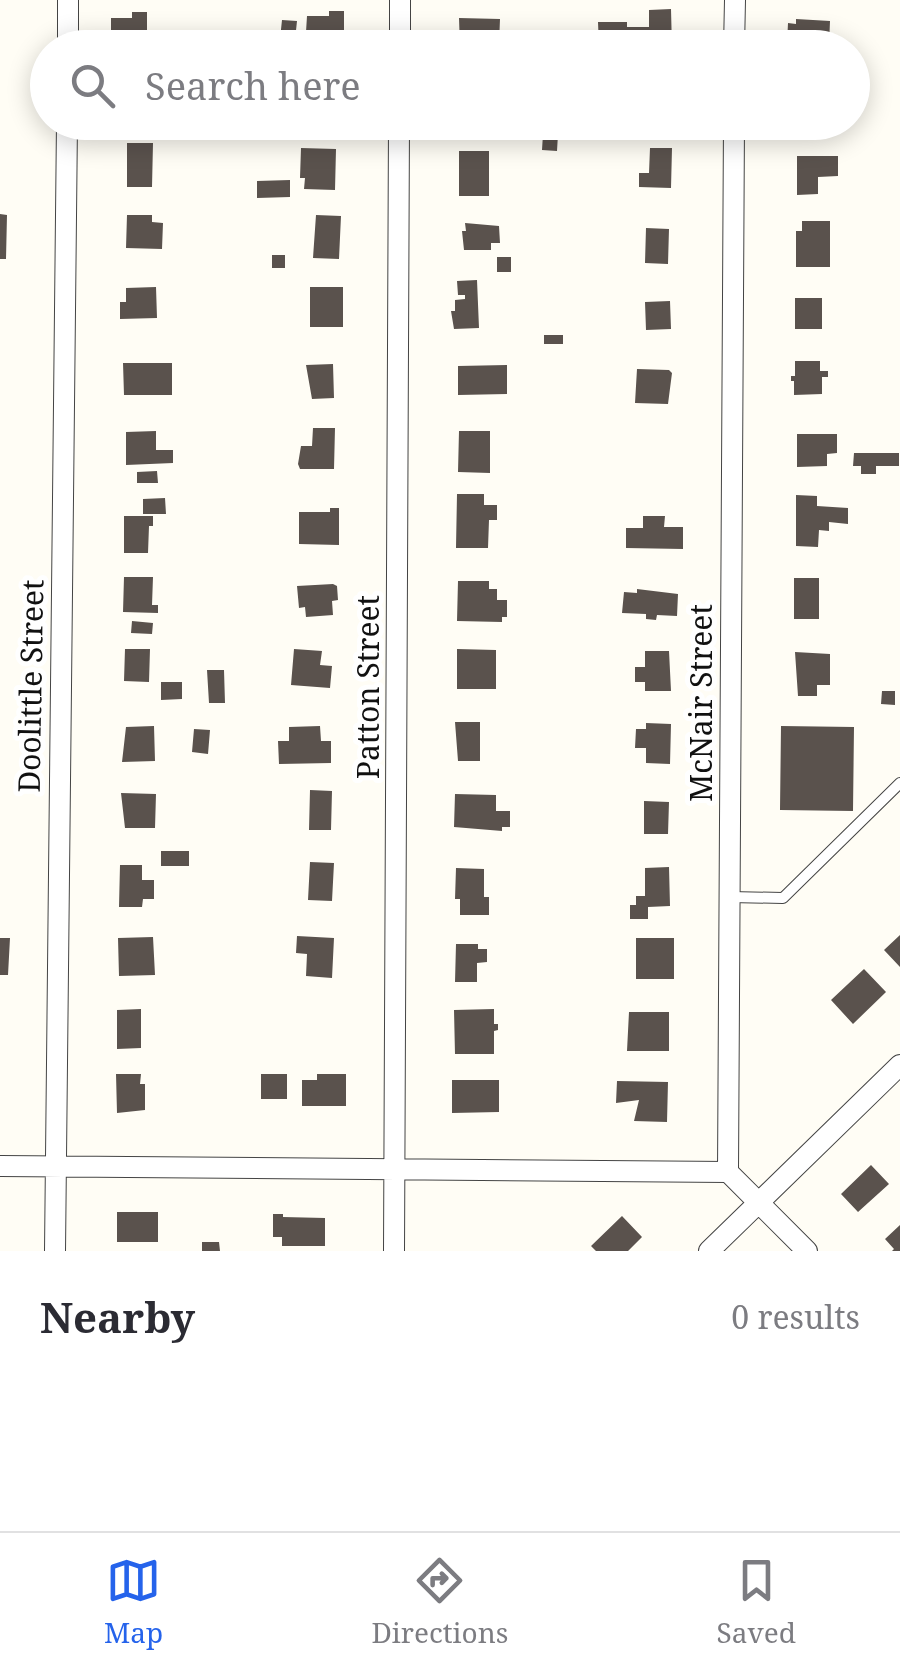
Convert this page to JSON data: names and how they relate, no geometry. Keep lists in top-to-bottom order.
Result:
{
  "streets": {
    "street": ["Doolittle Street", "Patton Street", "McNair Street"]
  },
  "page": {
    "search": "Search here",
    "heading": ["Nearby", "0 results"],
    "nav": ["Map", "Directions", "Saved"]
  }
}
